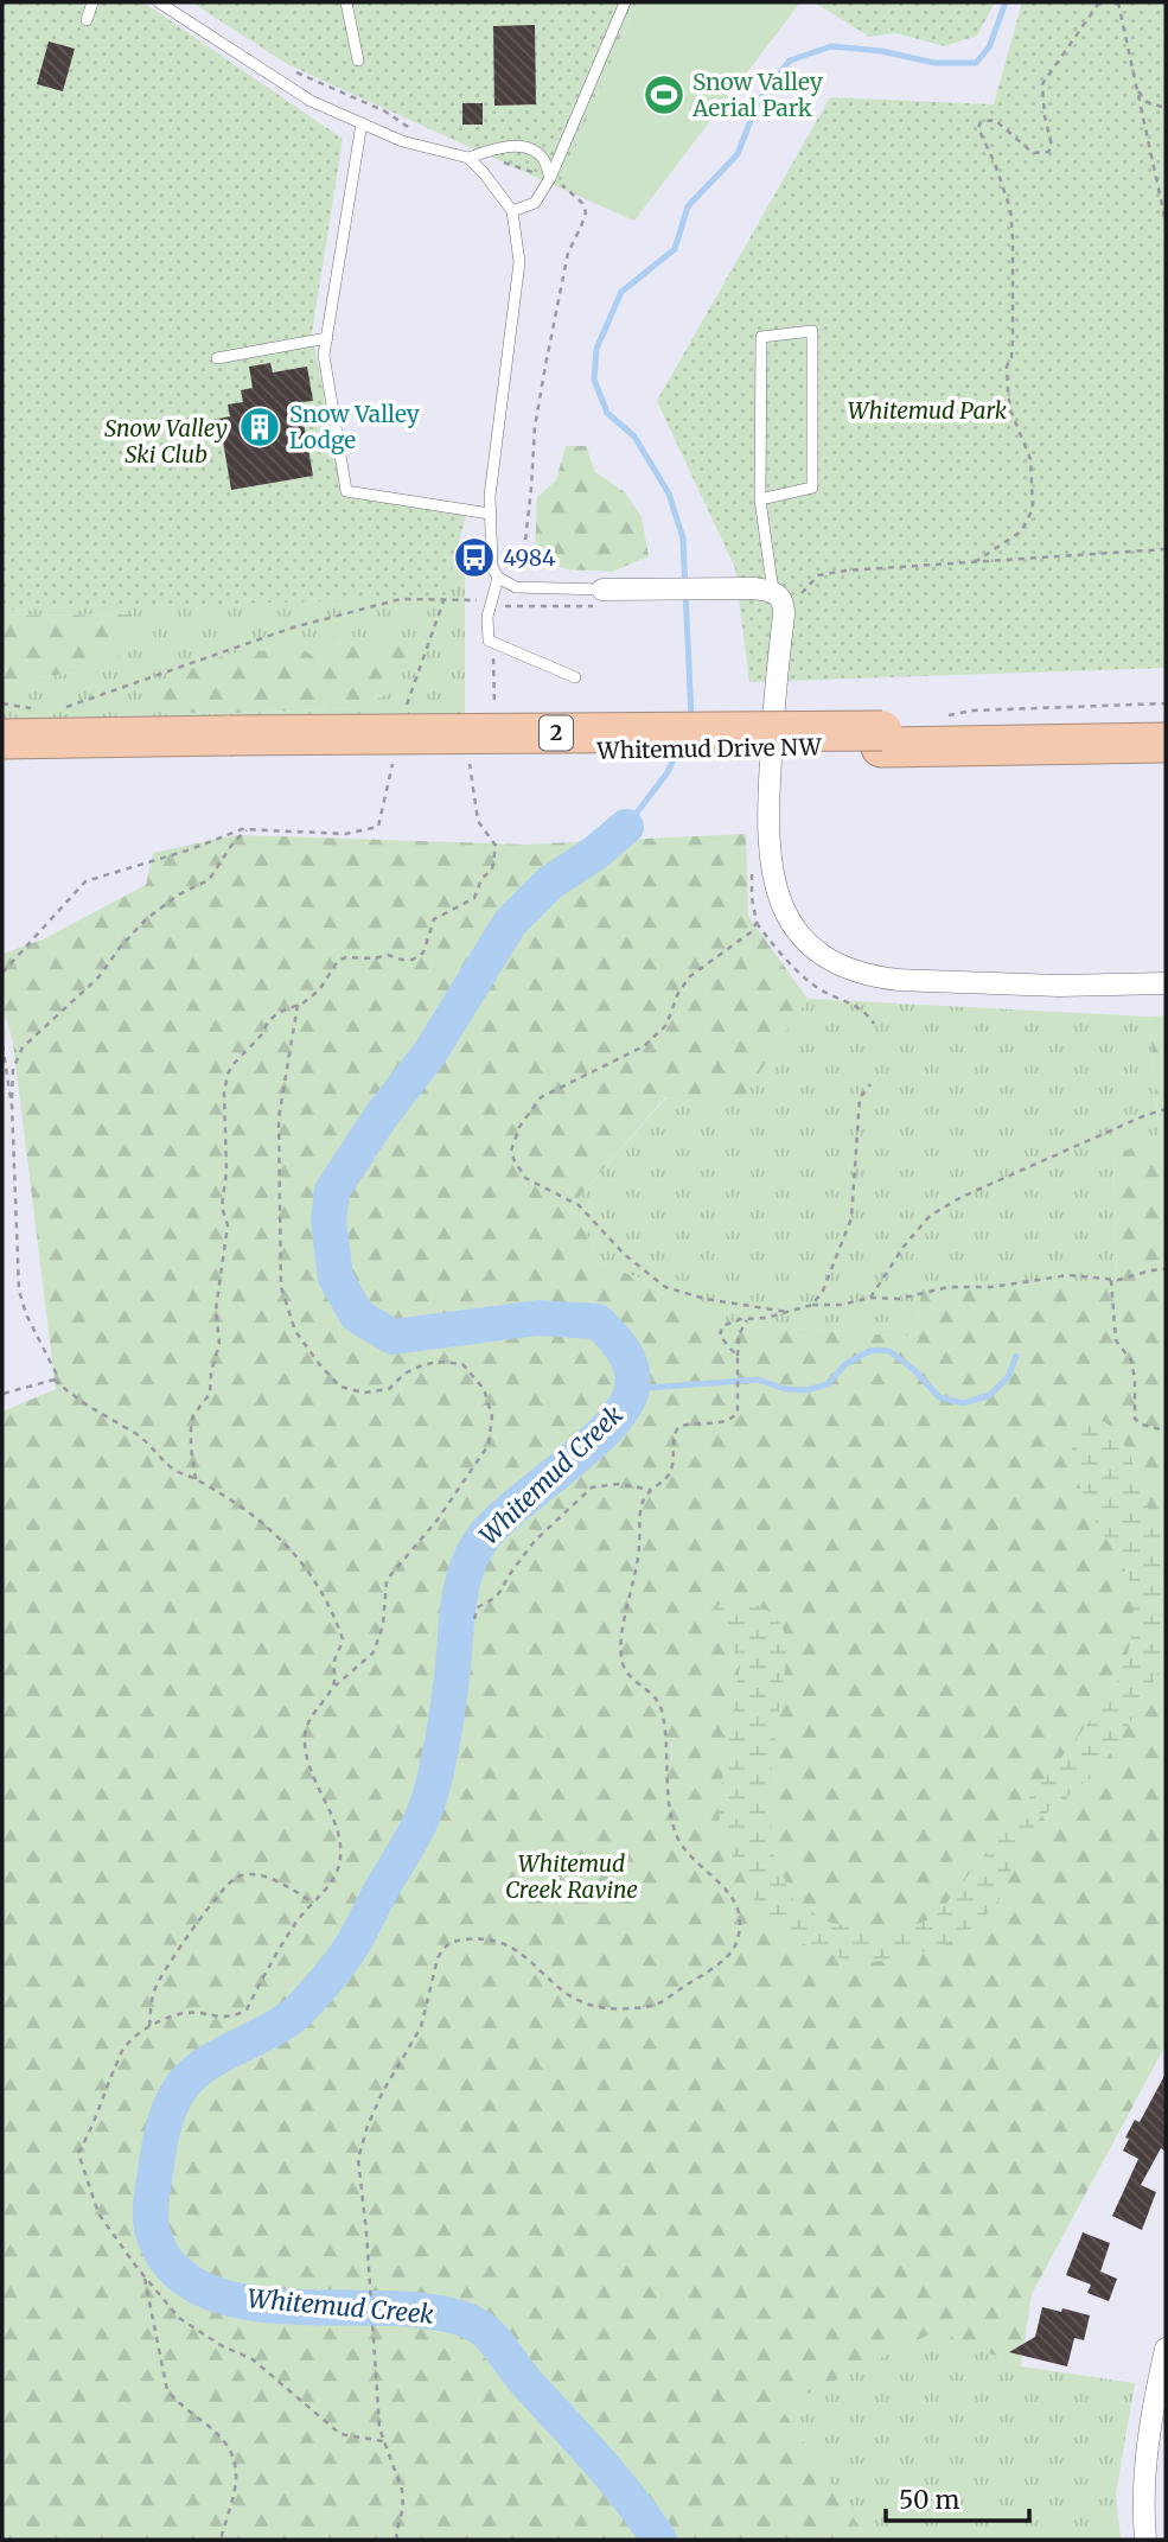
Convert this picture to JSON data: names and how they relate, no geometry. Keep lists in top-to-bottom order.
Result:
{
  "streets": {
    "highway": ["2", "Whitemud Drive NW"]
  },
  "water": ["Whitemud Creek"],
  "parks": ["Whitemud Park", "Snow Valley Ski Club", "Whitemud Creek Ravine"],
  "places": {
    "sports": ["Snow Valley Aerial Park"],
    "building": ["Snow Valley Lodge"],
    "bus stop": ["4984"]
  },
  "scale_bar": "50 m"
}
